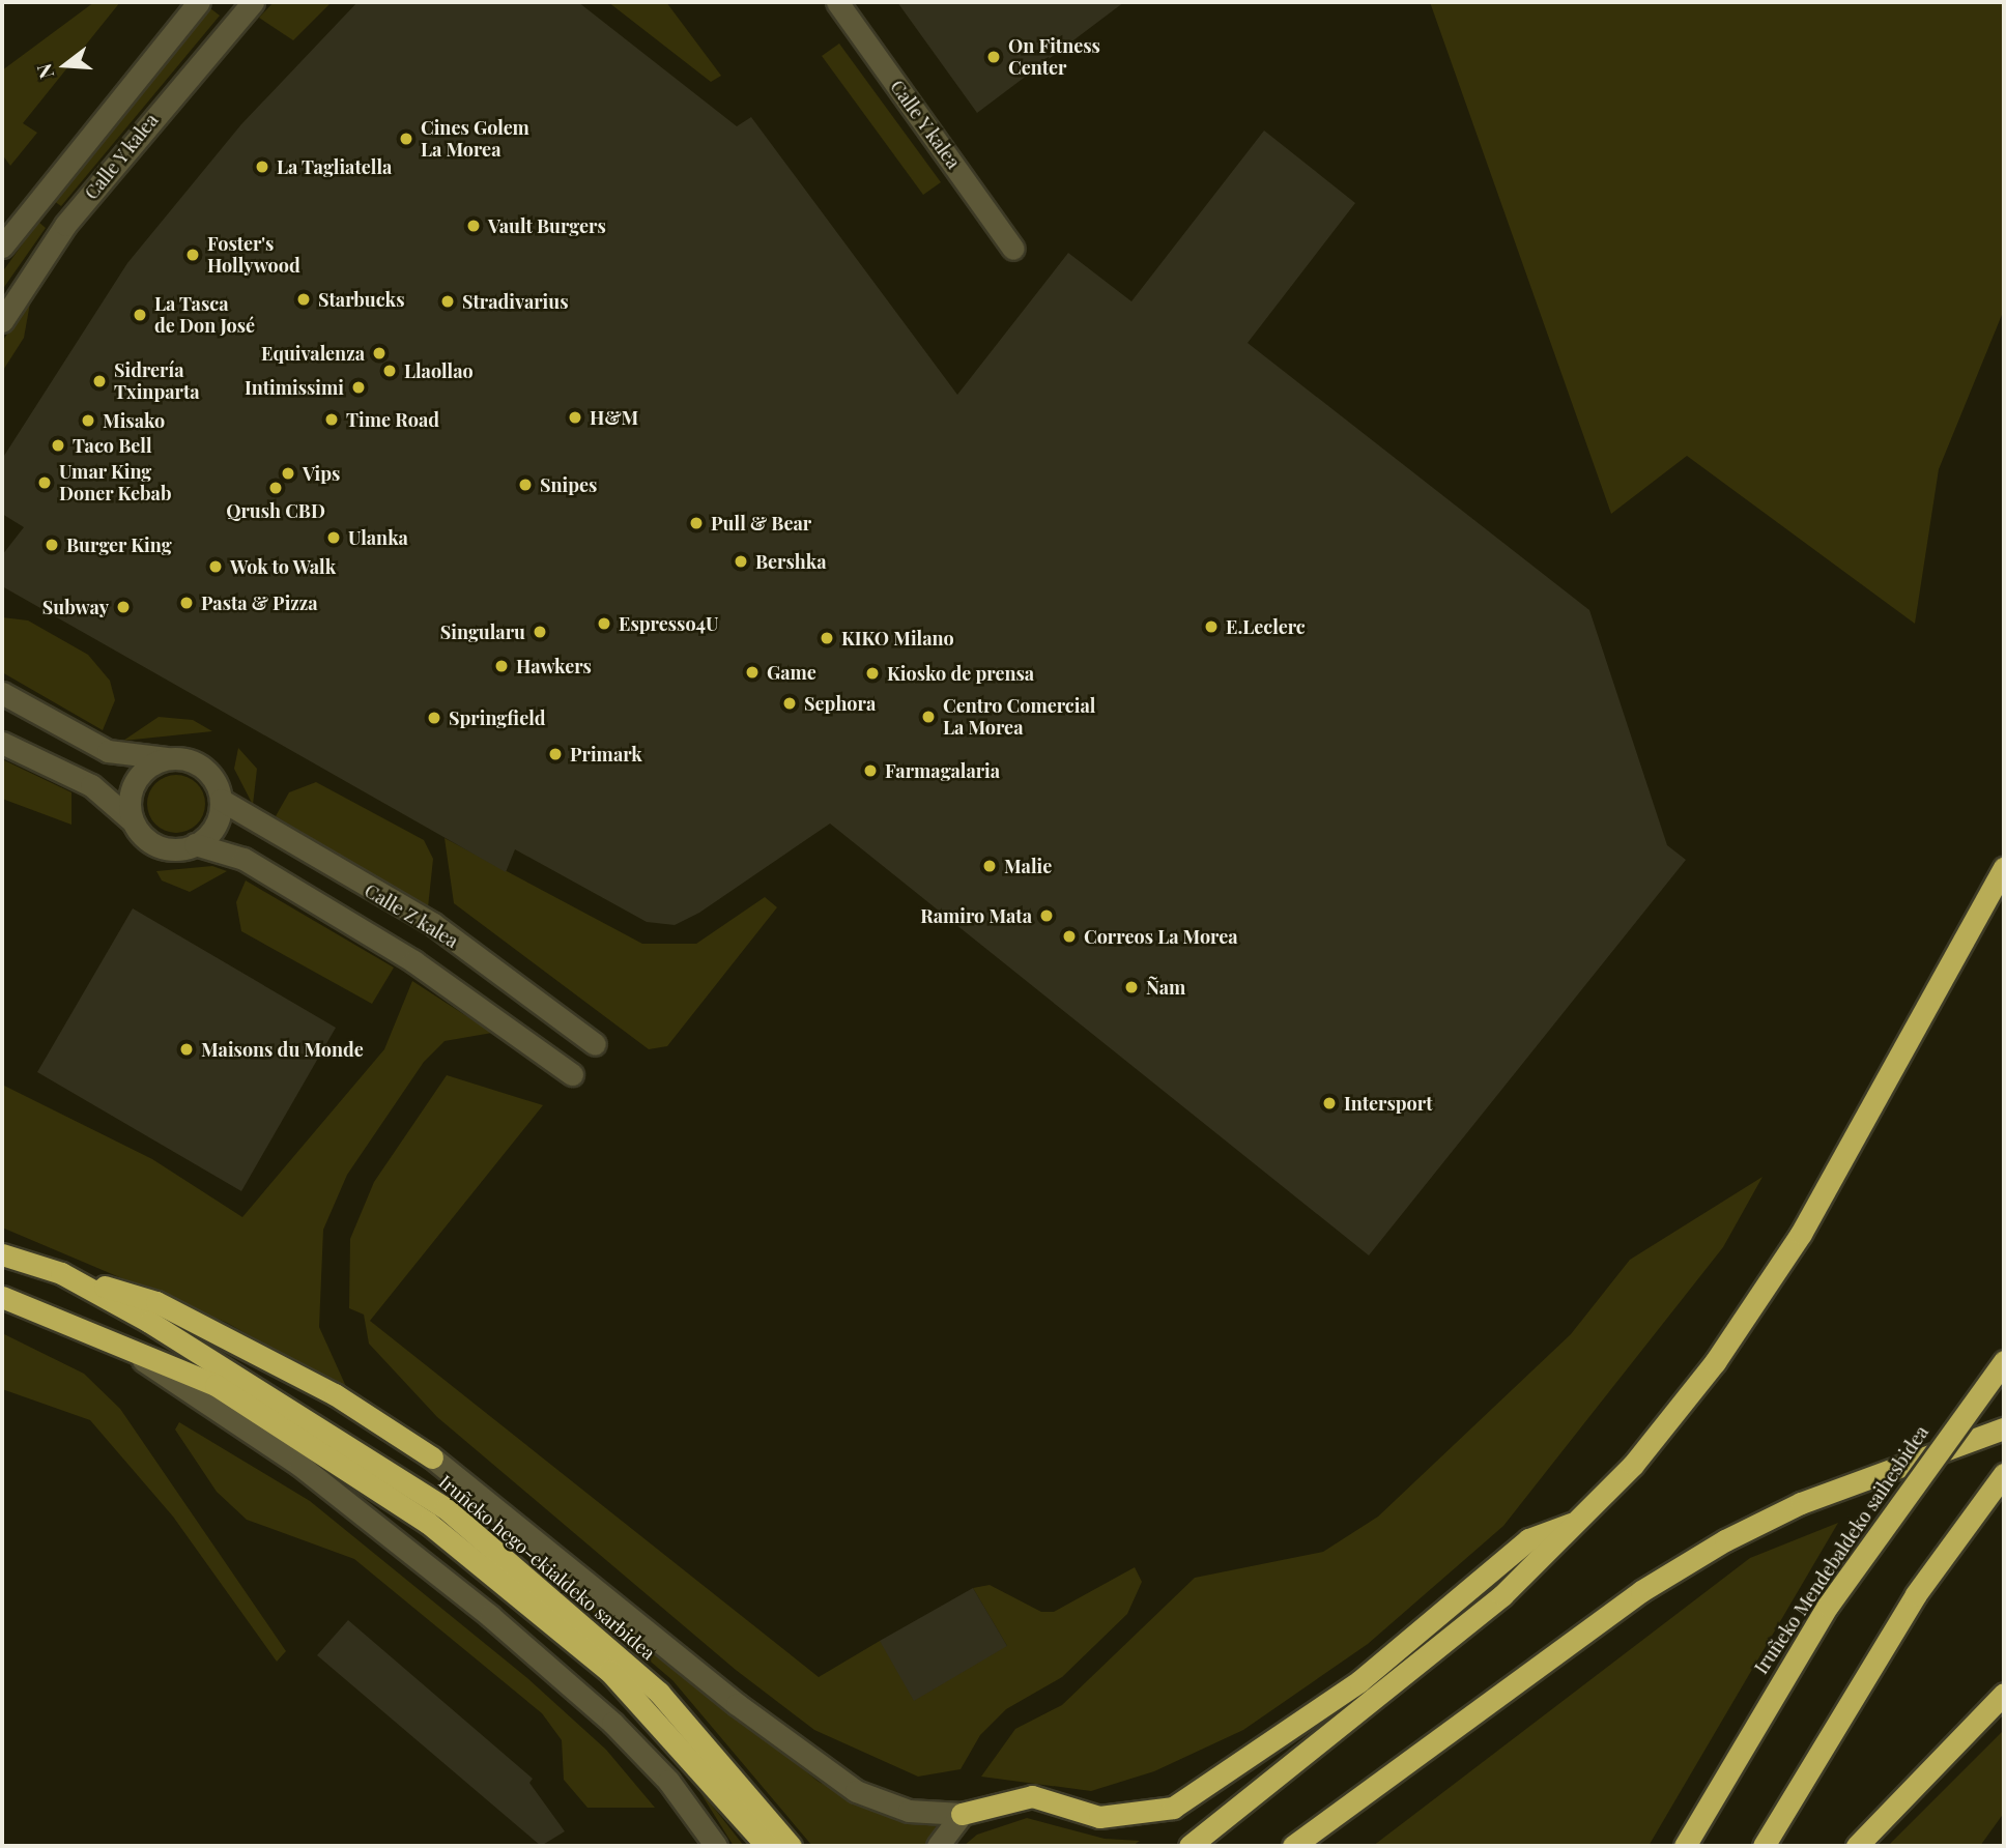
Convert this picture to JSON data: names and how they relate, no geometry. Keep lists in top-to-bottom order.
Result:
{
  "streets": {
    "highway": ["Iruñeko Mendebaldeko saihesbidea", "Iruñeko hego-ekialdeko sarbidea"],
    "street": ["Calle Y kalea", "Calle Z kalea"]
  },
  "places": [
    "On Fitness Center",
    "Cines Golem La Morea",
    "La Tagliatella",
    "Vault Burgers",
    "Foster's Hollywood",
    "Starbucks",
    "Stradivarius",
    "La Tasca de Don José",
    "Equivalenza",
    "Llaollao",
    "Sidrería Txinparta",
    "Intimissimi",
    "H&M",
    "Time Road",
    "Misako",
    "Taco Bell",
    "Vips",
    "Umar King Doner Kebab",
    "Snipes",
    "Qrush CBD",
    "Pull & Bear",
    "Ulanka",
    "Burger King",
    "Bershka",
    "Wok to Walk",
    "Pasta & Pizza",
    "Subway",
    "Espresso4U",
    "E.Leclerc",
    "Singularu",
    "KIKO Milano",
    "Hawkers",
    "Game",
    "Kiosko de prensa",
    "Sephora",
    "Centro Comercial La Morea",
    "Springfield",
    "Primark",
    "Farmagalaria",
    "Malie",
    "Ramiro Mata",
    "Correos La Morea",
    "Ñam",
    "Maisons du Monde",
    "Intersport"
  ],
  "north": "left"
}
